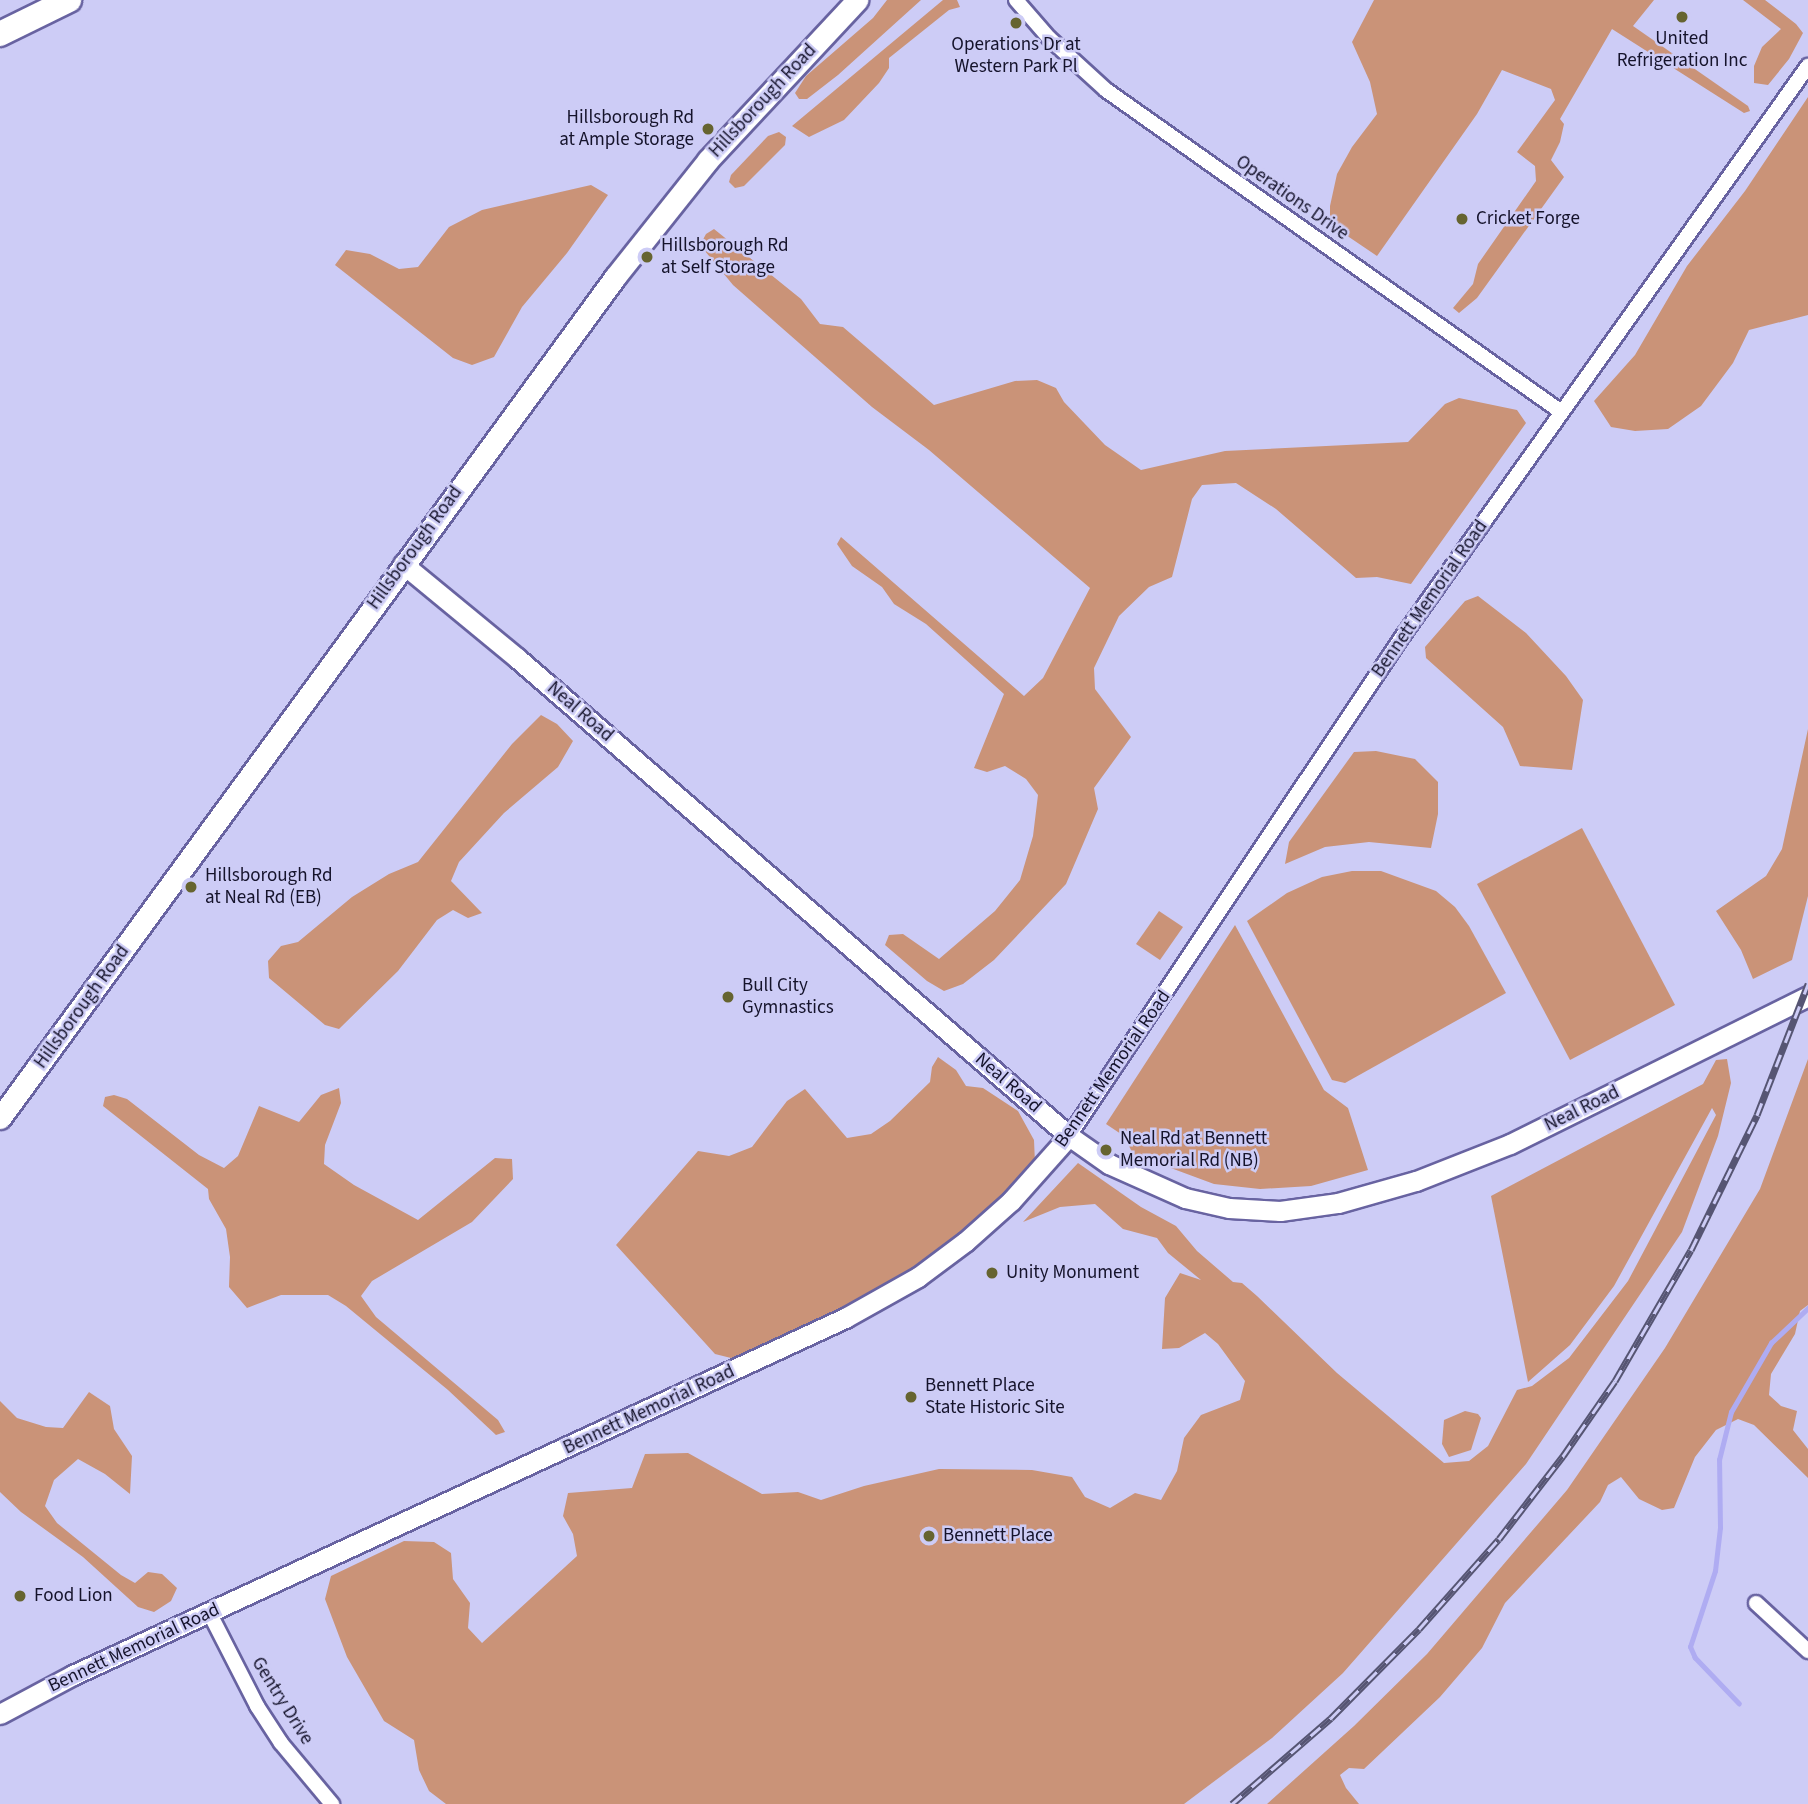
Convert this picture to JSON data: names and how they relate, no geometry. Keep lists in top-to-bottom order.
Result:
{
  "streets": {
    "main road": ["Hillsborough Road"],
    "street": [
      "Operations Drive",
      "Bennett Memorial Road",
      "Neal Road",
      "Gentry Drive"
    ]
  },
  "crossings": [
    ["Hillsborough Road", "Neal Road"],
    ["Operations Drive", "Bennett Memorial Road"],
    ["Bennett Memorial Road", "Neal Road"],
    ["Bennett Memorial Road", "Gentry Drive"]
  ],
  "places": [
    "United Refrigeration Inc",
    "Operations Dr at Western Park Pl",
    "Hillsborough Rd at Ample Storage",
    "Cricket Forge",
    "Hillsborough Rd at Self Storage",
    "Hillsborough Rd at Neal Rd (EB)",
    "Bull City Gymnastics",
    "Neal Rd at Bennett Memorial Rd (NB)",
    "Unity Monument",
    "Bennett Place State Historic Site",
    "Bennett Place",
    "Food Lion"
  ]
}
